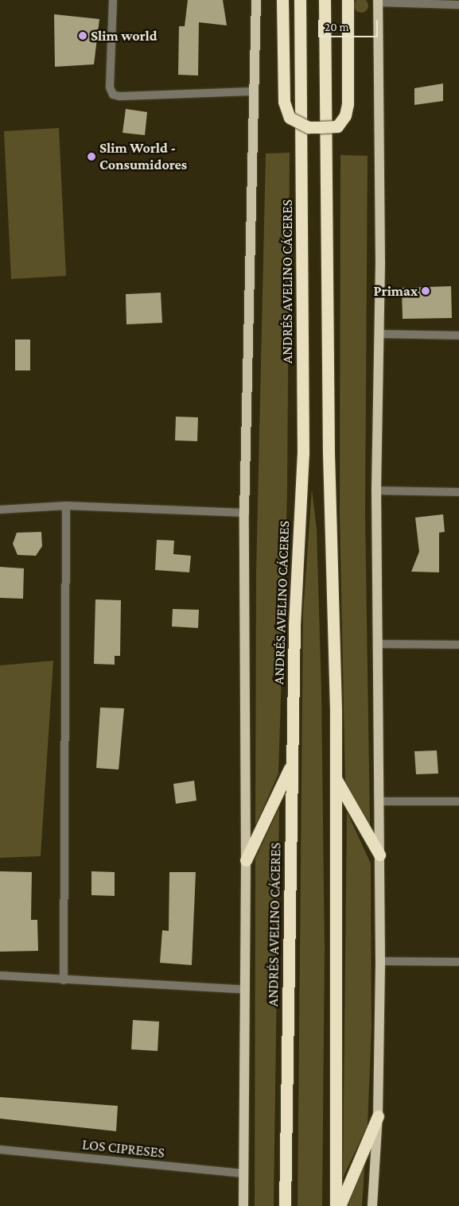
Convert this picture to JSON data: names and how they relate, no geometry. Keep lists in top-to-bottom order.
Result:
{
  "streets": {
    "highway": ["ANDRÉS AVELINO CÁCERES"],
    "street": ["LOS CIPRESES"]
  },
  "crossings": [
    ["ANDRÉS AVELINO CÁCERES", "LOS CIPRESES"]
  ],
  "places": ["Slim world", "Slim World - Consumidores", "Primax"],
  "scale_bar": "20 m"
}
